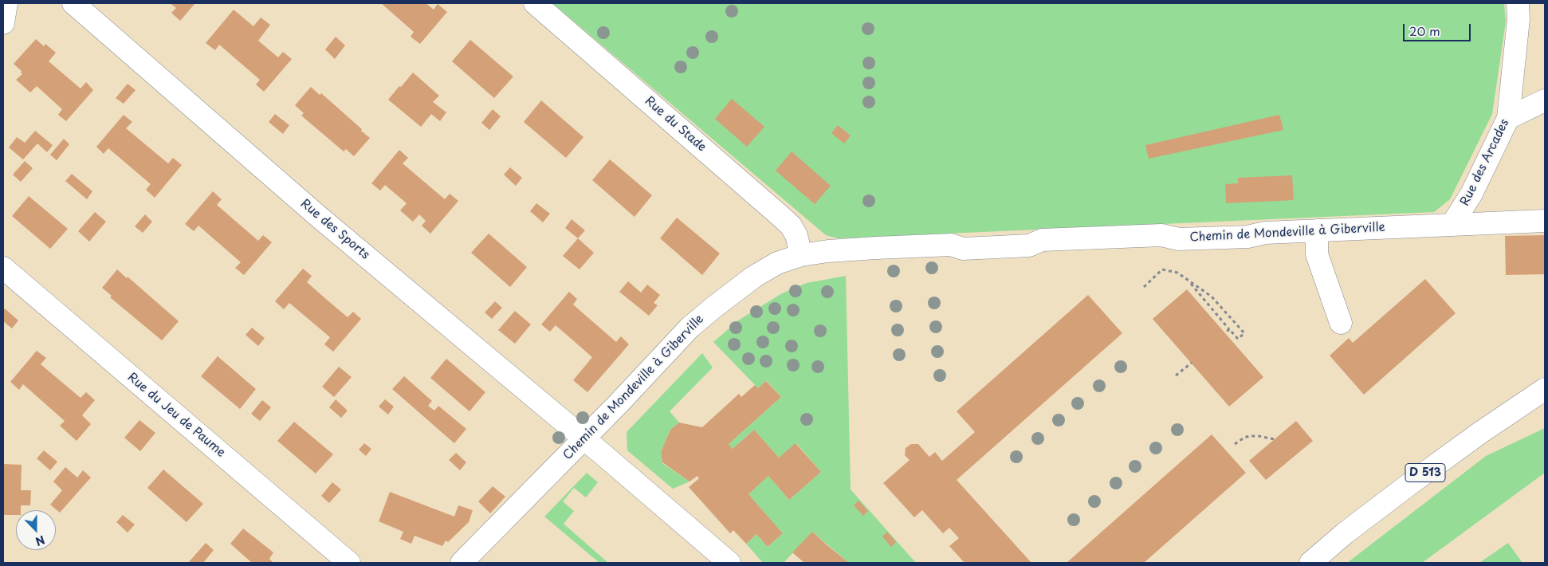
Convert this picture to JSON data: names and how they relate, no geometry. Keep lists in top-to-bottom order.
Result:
{
  "streets": {
    "street": [
      "Rue du Stade",
      "Rue des Arcades",
      "Rue des Sports",
      "Chemin de Mondeville à Giberville",
      "Rue du Jeu de Paume",
      "D 513"
    ]
  },
  "crossings": [
    ["Rue du Stade", "Chemin de Mondeville à Giberville"],
    ["Rue des Arcades", "Chemin de Mondeville à Giberville"],
    ["Rue des Sports", "Chemin de Mondeville à Giberville"]
  ],
  "scale_bar": "20 m",
  "north": "bottom"
}
